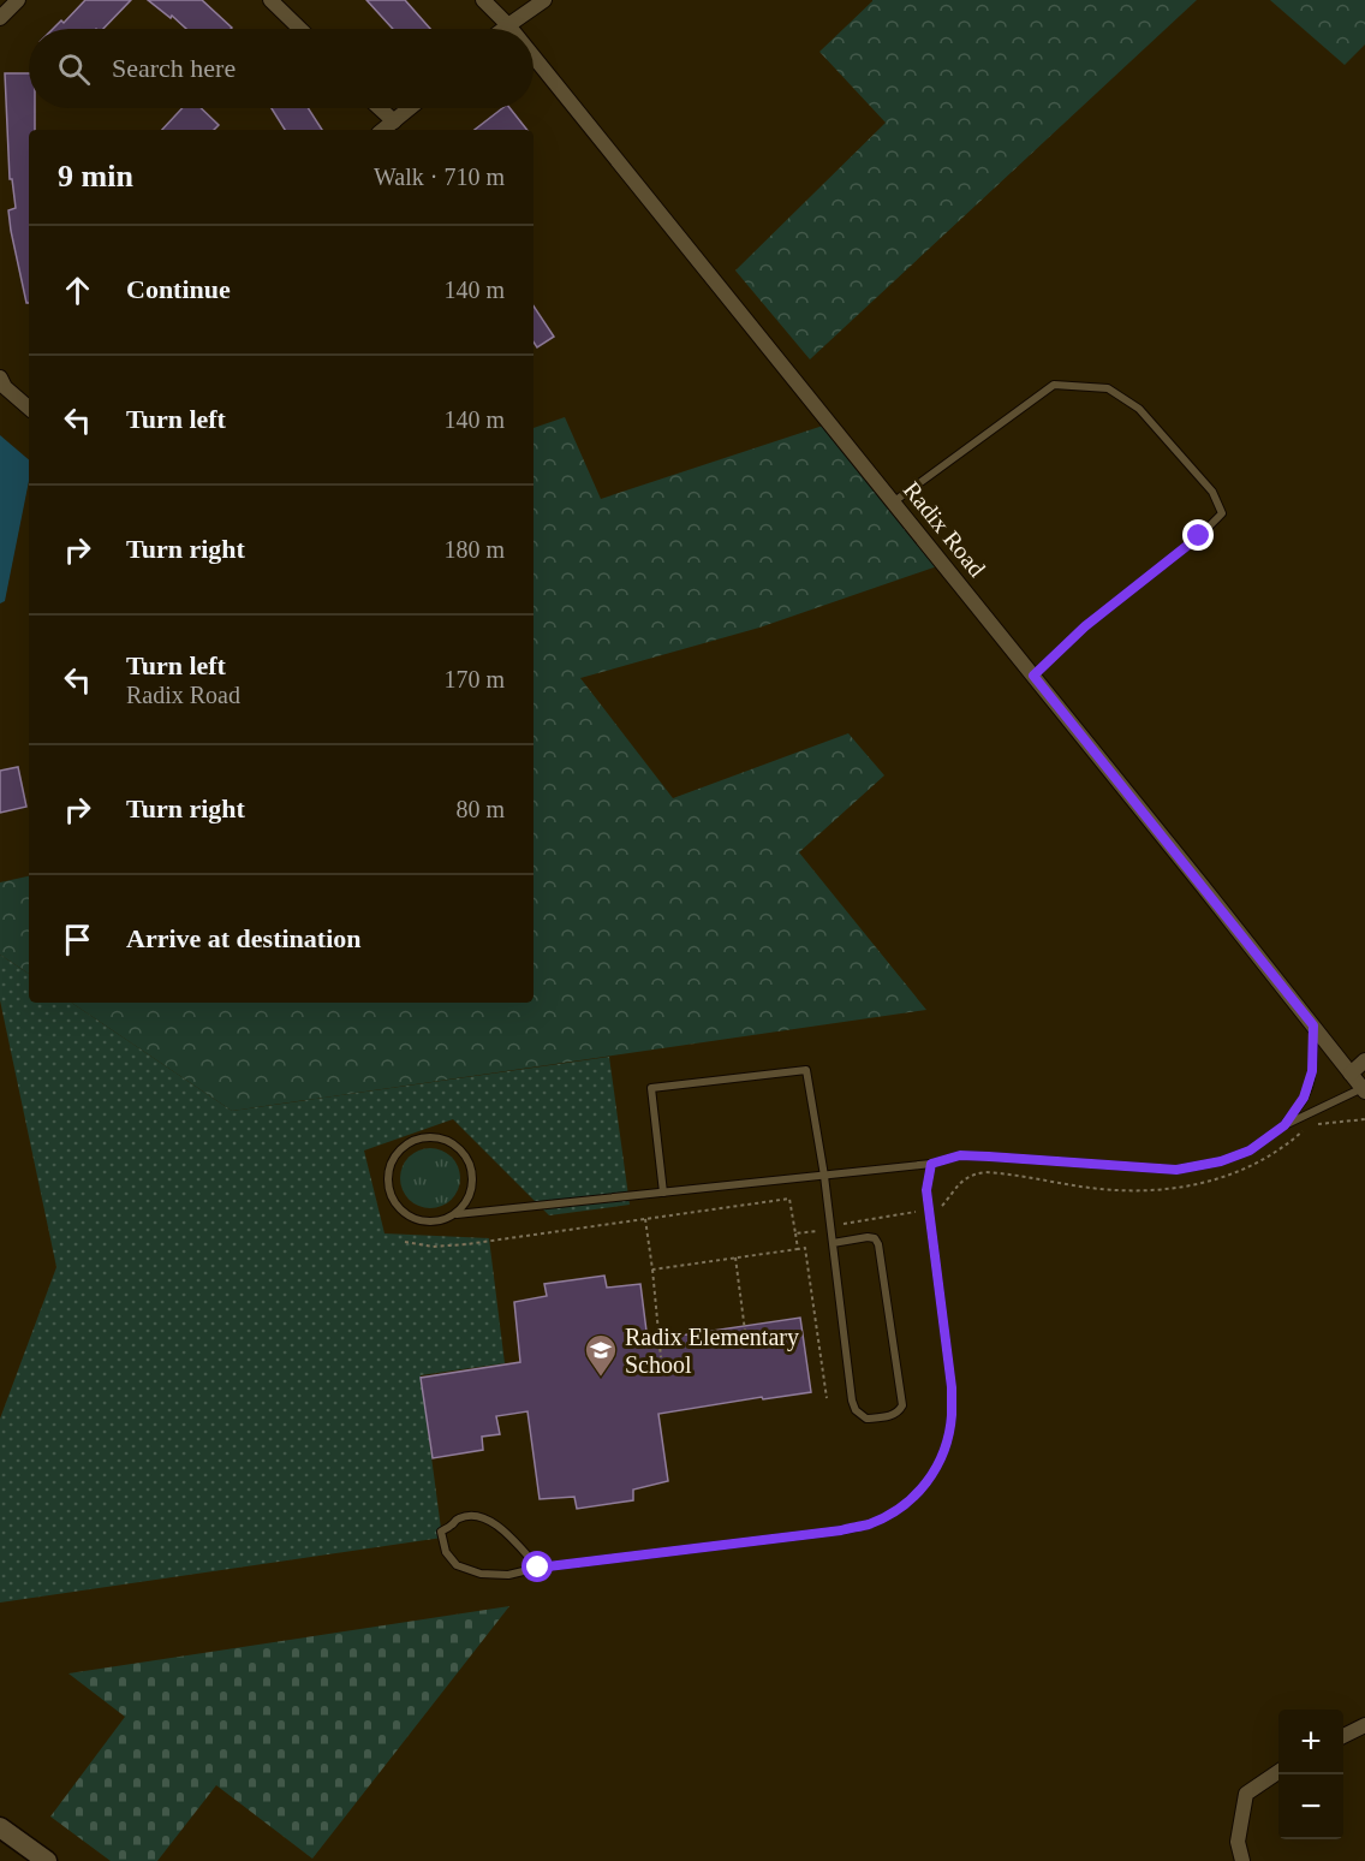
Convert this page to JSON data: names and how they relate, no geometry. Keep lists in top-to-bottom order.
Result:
{
  "streets": {
    "street": ["Radix Road"]
  },
  "places": {
    "school or university": ["Radix Elementary School"]
  },
  "page": {
    "search": "Search here",
    "heading": ["9 min", "Walk · 710 m"],
    "list": [
      ["Continue", "140 m"],
      ["Turn left", "140 m"],
      ["Turn right", "180 m"],
      ["Turn left", "Radix Road", "170 m"],
      ["Turn right", "80 m"],
      "Arrive at destination"
    ],
    "map_buttons": ["+", "−"]
  }
}
